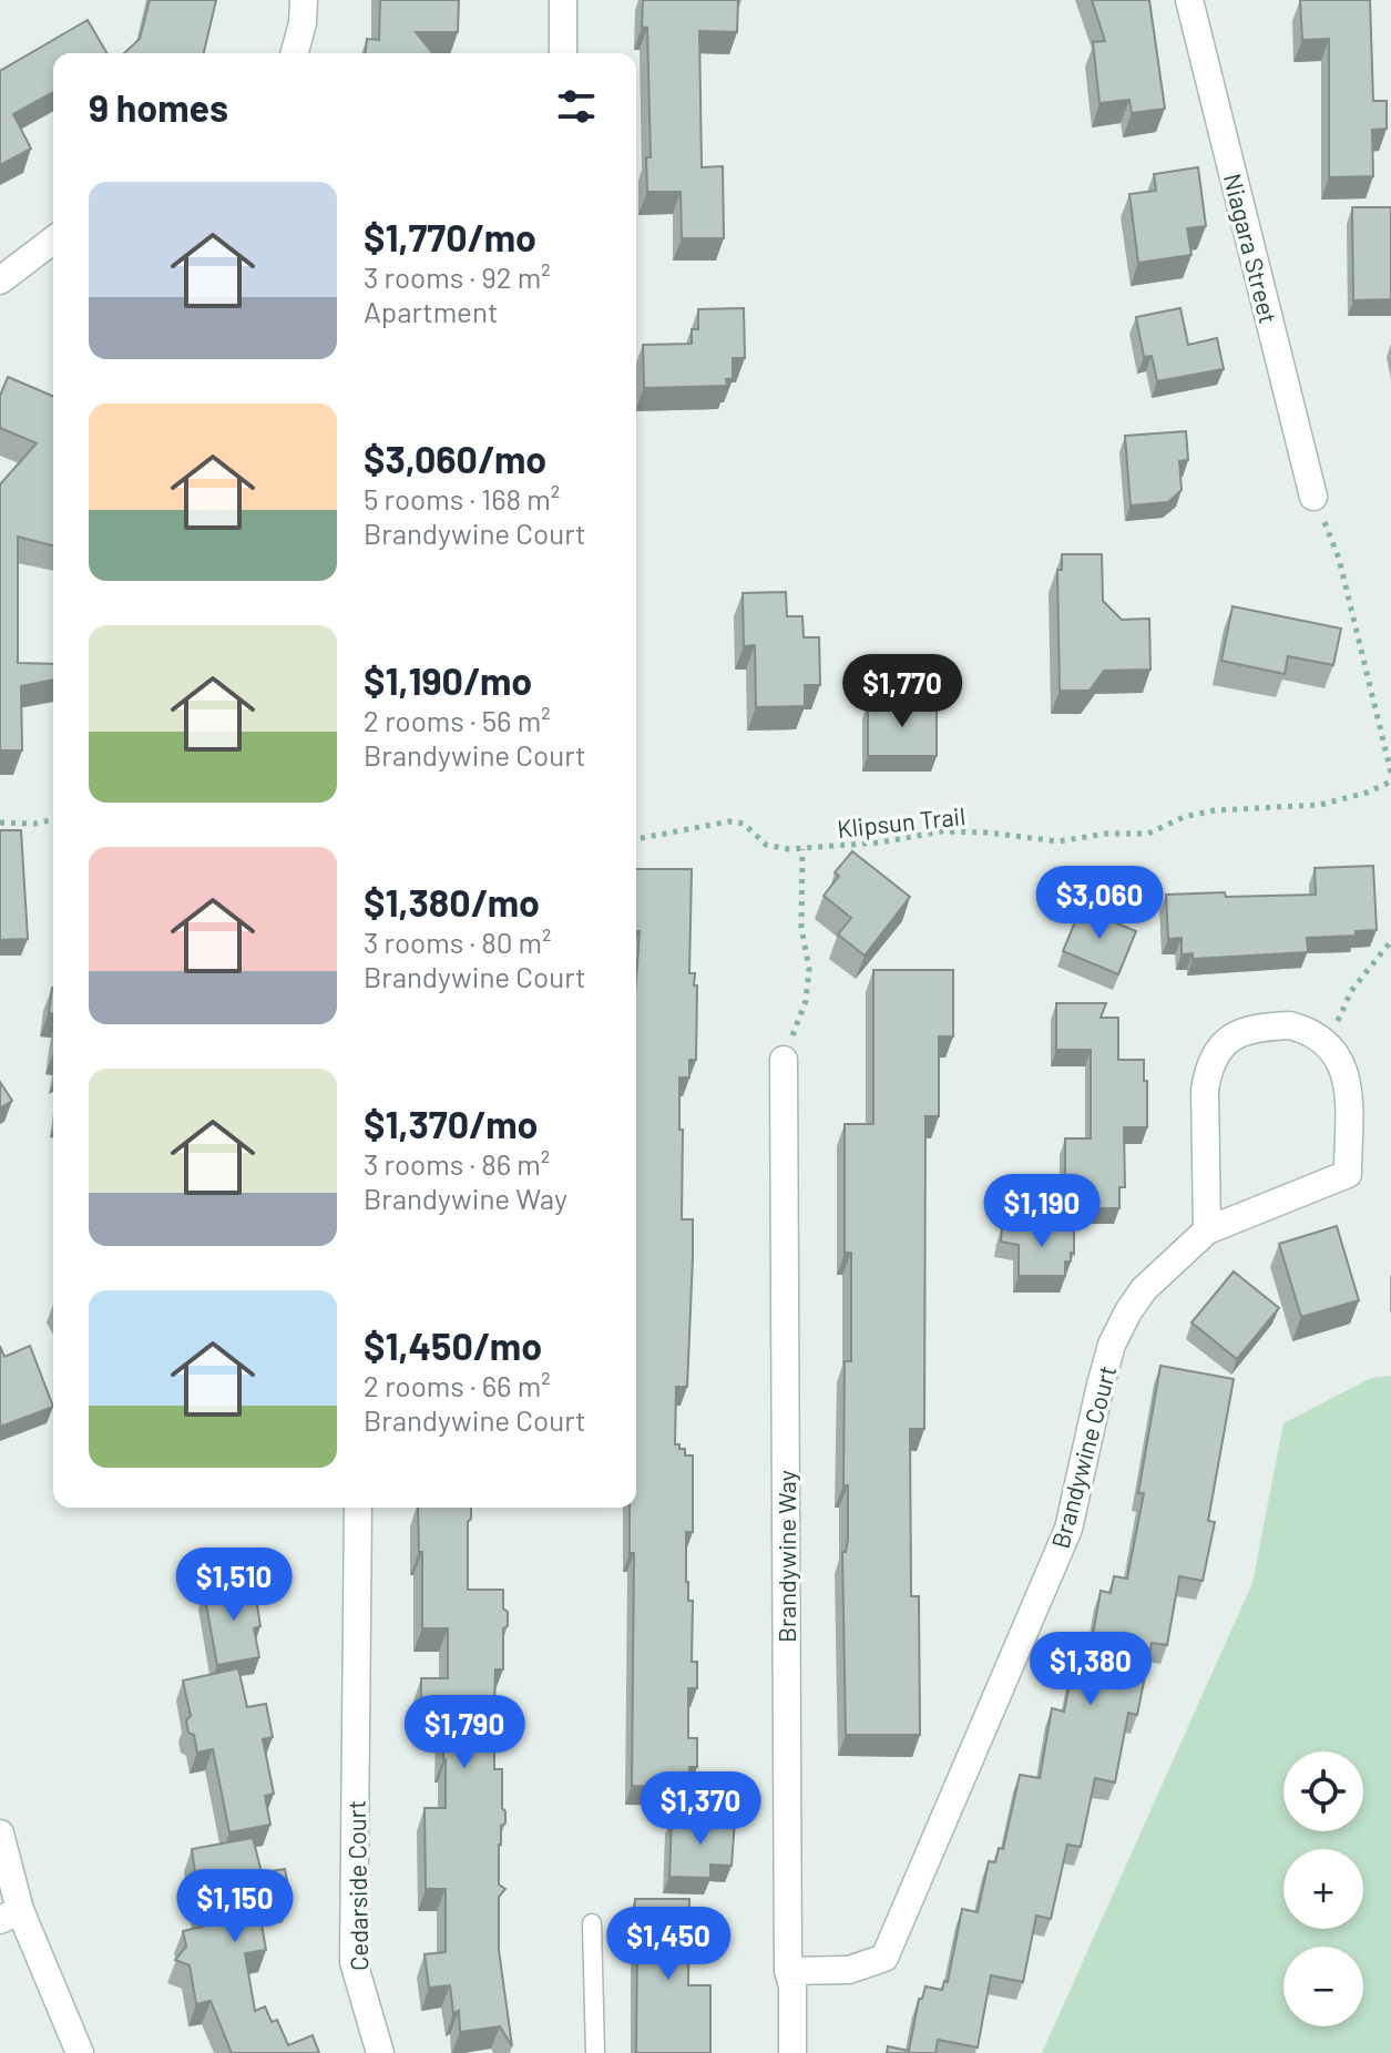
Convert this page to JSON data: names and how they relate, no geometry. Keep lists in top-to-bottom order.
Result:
{
  "streets": {
    "street": [
      "Niagara Street",
      "Brandywine Court",
      "Brandywine Way",
      "Cedarside Court"
    ],
    "path": ["Klipsun Trail"]
  },
  "crossings": [
    ["Brandywine Court", "Brandywine Way"]
  ],
  "page": {
    "heading": "9 homes",
    "list": [
      {
        "name": "$1,770/mo",
        "note": "3 rooms · 92 m² · Apartment"
      },
      {
        "name": "$3,060/mo",
        "note": "5 rooms · 168 m² · Brandywine Court"
      },
      {
        "name": "$1,190/mo",
        "note": "2 rooms · 56 m² · Brandywine Court"
      },
      {
        "name": "$1,380/mo",
        "note": "3 rooms · 80 m² · Brandywine Court"
      },
      {
        "name": "$1,370/mo",
        "note": "3 rooms · 86 m² · Brandywine Way"
      },
      {
        "name": "$1,450/mo",
        "note": "2 rooms · 66 m² · Brandywine Court"
      }
    ],
    "price": [
      "$1,770",
      "$3,060",
      "$1,190",
      "$1,510",
      "$1,380",
      "$1,790",
      "$1,370",
      "$1,150",
      "$1,450"
    ],
    "map_buttons": ["+", "−"]
  }
}
